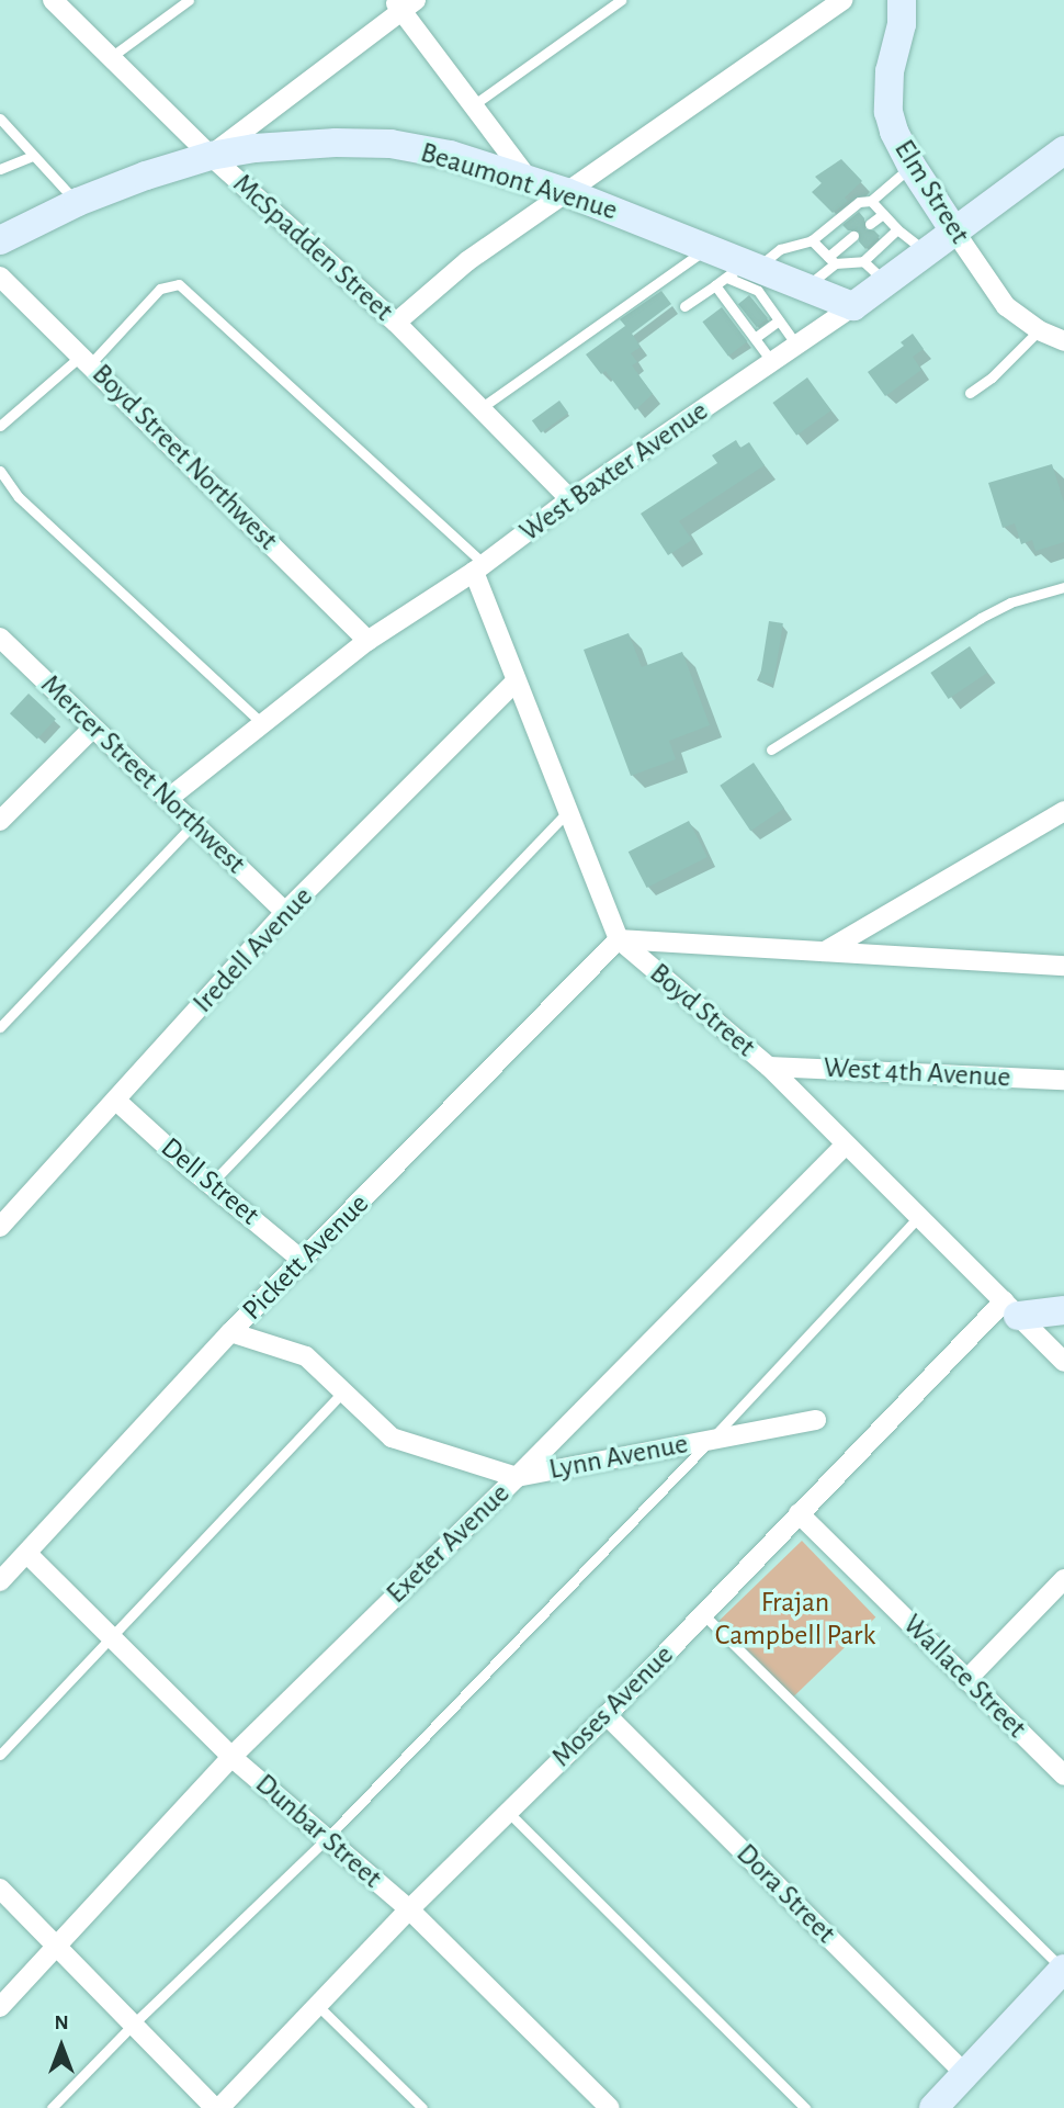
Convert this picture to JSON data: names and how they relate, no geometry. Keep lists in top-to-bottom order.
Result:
{
  "streets": {
    "street": [
      "Beaumont Avenue",
      "Elm Street",
      "McSpadden Street",
      "Boyd Street Northwest",
      "West Baxter Avenue",
      "Mercer Street Northwest",
      "Iredell Avenue",
      "Boyd Street",
      "West 4th Avenue",
      "Dell Street",
      "Pickett Avenue",
      "Lynn Avenue",
      "Exeter Avenue",
      "Wallace Street",
      "Moses Avenue",
      "Dunbar Street",
      "Dora Street"
    ]
  },
  "crossings": [
    ["Beaumont Avenue", "McSpadden Street"],
    ["Beaumont Avenue", "West Baxter Avenue"],
    ["Elm Street", "West Baxter Avenue"],
    ["McSpadden Street", "West Baxter Avenue"],
    ["Boyd Street Northwest", "West Baxter Avenue"],
    ["West Baxter Avenue", "Mercer Street Northwest"],
    ["West Baxter Avenue", "Boyd Street"],
    ["Mercer Street Northwest", "Iredell Avenue"],
    ["Iredell Avenue", "Boyd Street"],
    ["Iredell Avenue", "Dell Street"],
    ["Boyd Street", "West 4th Avenue"],
    ["Boyd Street", "Pickett Avenue"],
    ["Boyd Street", "Exeter Avenue"],
    ["Boyd Street", "Moses Avenue"],
    ["Dell Street", "Pickett Avenue"],
    ["Pickett Avenue", "Lynn Avenue"],
    ["Pickett Avenue", "Dunbar Street"],
    ["Lynn Avenue", "Exeter Avenue"],
    ["Exeter Avenue", "Dunbar Street"],
    ["Wallace Street", "Moses Avenue"],
    ["Moses Avenue", "Dunbar Street"],
    ["Moses Avenue", "Dora Street"]
  ],
  "parks": ["Frajan Campbell Park"],
  "north": "top"
}
